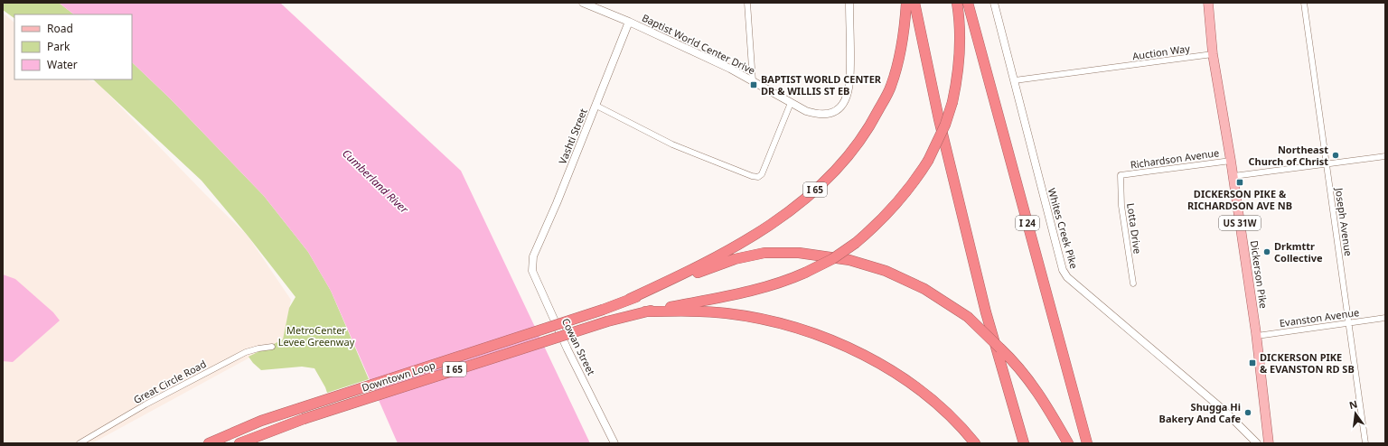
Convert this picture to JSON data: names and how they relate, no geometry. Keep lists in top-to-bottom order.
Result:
{
  "streets": {
    "highway": ["I 65", "I 24", "Downtown Loop"],
    "main road": ["US 31W", "Dickerson Pike"],
    "street": [
      "Baptist World Center Drive",
      "Auction Way",
      "Vashti Street",
      "Richardson Avenue",
      "Joseph Avenue",
      "Whites Creek Pike",
      "Lotta Drive",
      "Evanston Avenue",
      "Cowan Street",
      "Great Circle Road"
    ]
  },
  "crossings": [
    ["Baptist World Center Drive", "Vashti Street"],
    ["Auction Way", "Whites Creek Pike"],
    ["Auction Way", "Dickerson Pike"],
    ["Vashti Street", "Cowan Street"],
    ["Richardson Avenue", "Lotta Drive"],
    ["Richardson Avenue", "Dickerson Pike"],
    ["I 65", "Downtown Loop"],
    ["Joseph Avenue", "Evanston Avenue"],
    ["Dickerson Pike", "Evanston Avenue"]
  ],
  "water": ["Cumberland River"],
  "parks": ["MetroCenter Levee Greenway"],
  "places": {
    "transit": ["BAPTIST WORLD CENTER DR & WILLIS ST EB", "DICKERSON PIKE & RICHARDSON AVE NB", "DICKERSON PIKE & EVANSTON RD SB"],
    "other": ["Northeast Church of Christ", "Drkmttr Collective", "Shugga Hi Bakery And Cafe"]
  },
  "legend": ["Road", "Park", "Water"],
  "north": "top"
}
